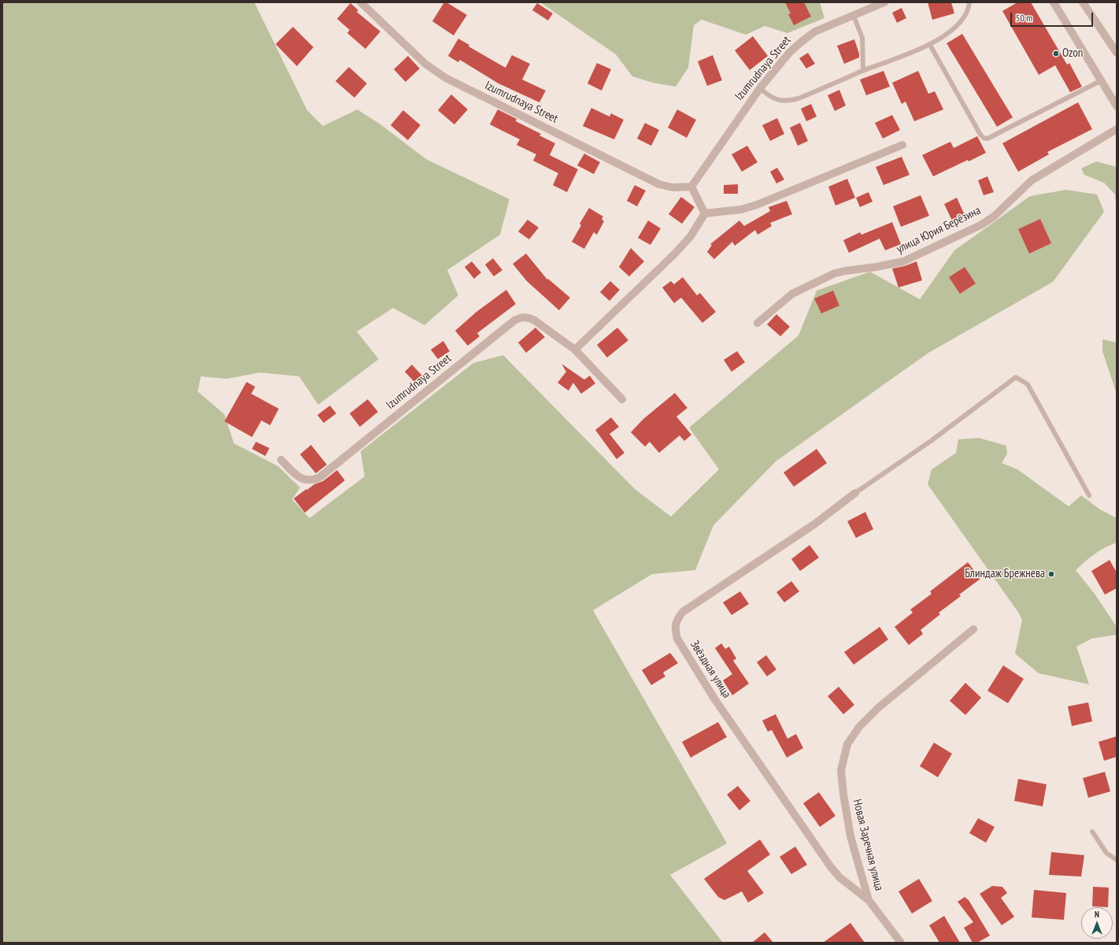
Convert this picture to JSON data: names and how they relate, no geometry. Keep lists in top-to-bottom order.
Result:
{
  "streets": {
    "street": [
      "Izumrudnaya Street",
      "улица Юрия Берёзина",
      "Звёздная улица",
      "Новая Заречная улица"
    ]
  },
  "crossings": [
    ["Звёздная улица", "Новая Заречная улица"]
  ],
  "places": ["Ozon", "Блиндаж Брежнева"],
  "scale_bar": "50 m",
  "north": "top"
}
